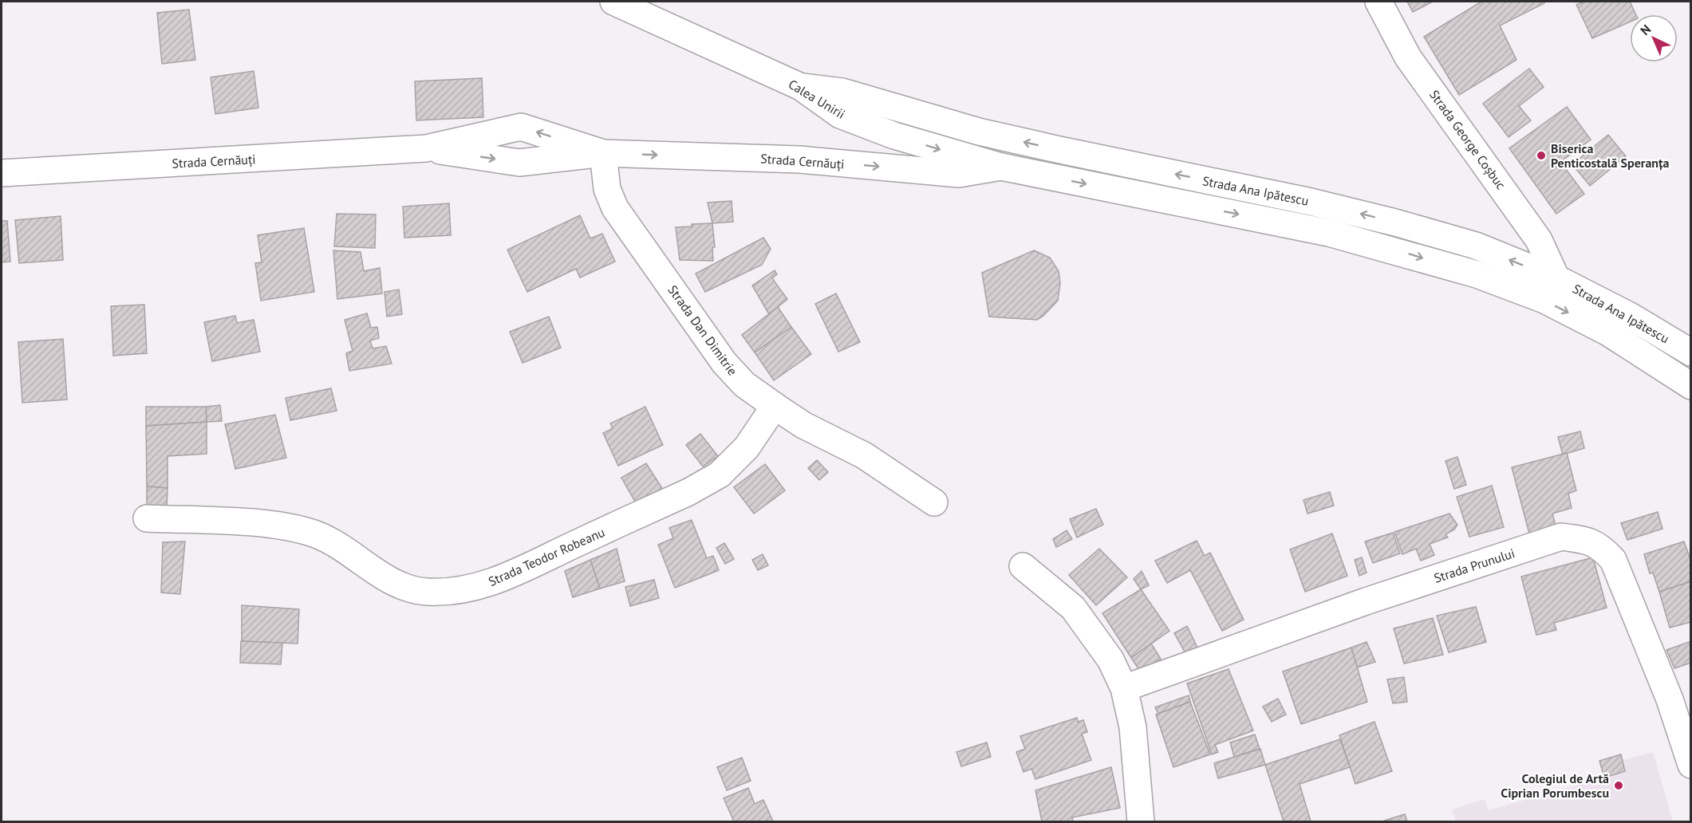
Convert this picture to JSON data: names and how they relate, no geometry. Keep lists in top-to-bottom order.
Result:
{
  "streets": {
    "street": [
      "Calea Unirii",
      "Strada George Coșbuc",
      "Strada Cernăuți",
      "Strada Ana Ipătescu",
      "Strada Dan Dimitrie",
      "Strada Teodor Robeanu",
      "Strada Prunului"
    ]
  },
  "crossings": [
    ["Calea Unirii", "Strada Cernăuți"],
    ["Calea Unirii", "Strada Ana Ipătescu"],
    ["Strada George Coșbuc", "Strada Ana Ipătescu"],
    ["Strada Cernăuți", "Strada Ana Ipătescu"],
    ["Strada Cernăuți", "Strada Dan Dimitrie"],
    ["Strada Dan Dimitrie", "Strada Teodor Robeanu"]
  ],
  "one_way": ["Calea Unirii"],
  "places": ["Biserica Penticostală Speranța", "Colegiul de Artă Ciprian Porumbescu"],
  "north": "top left"
}
